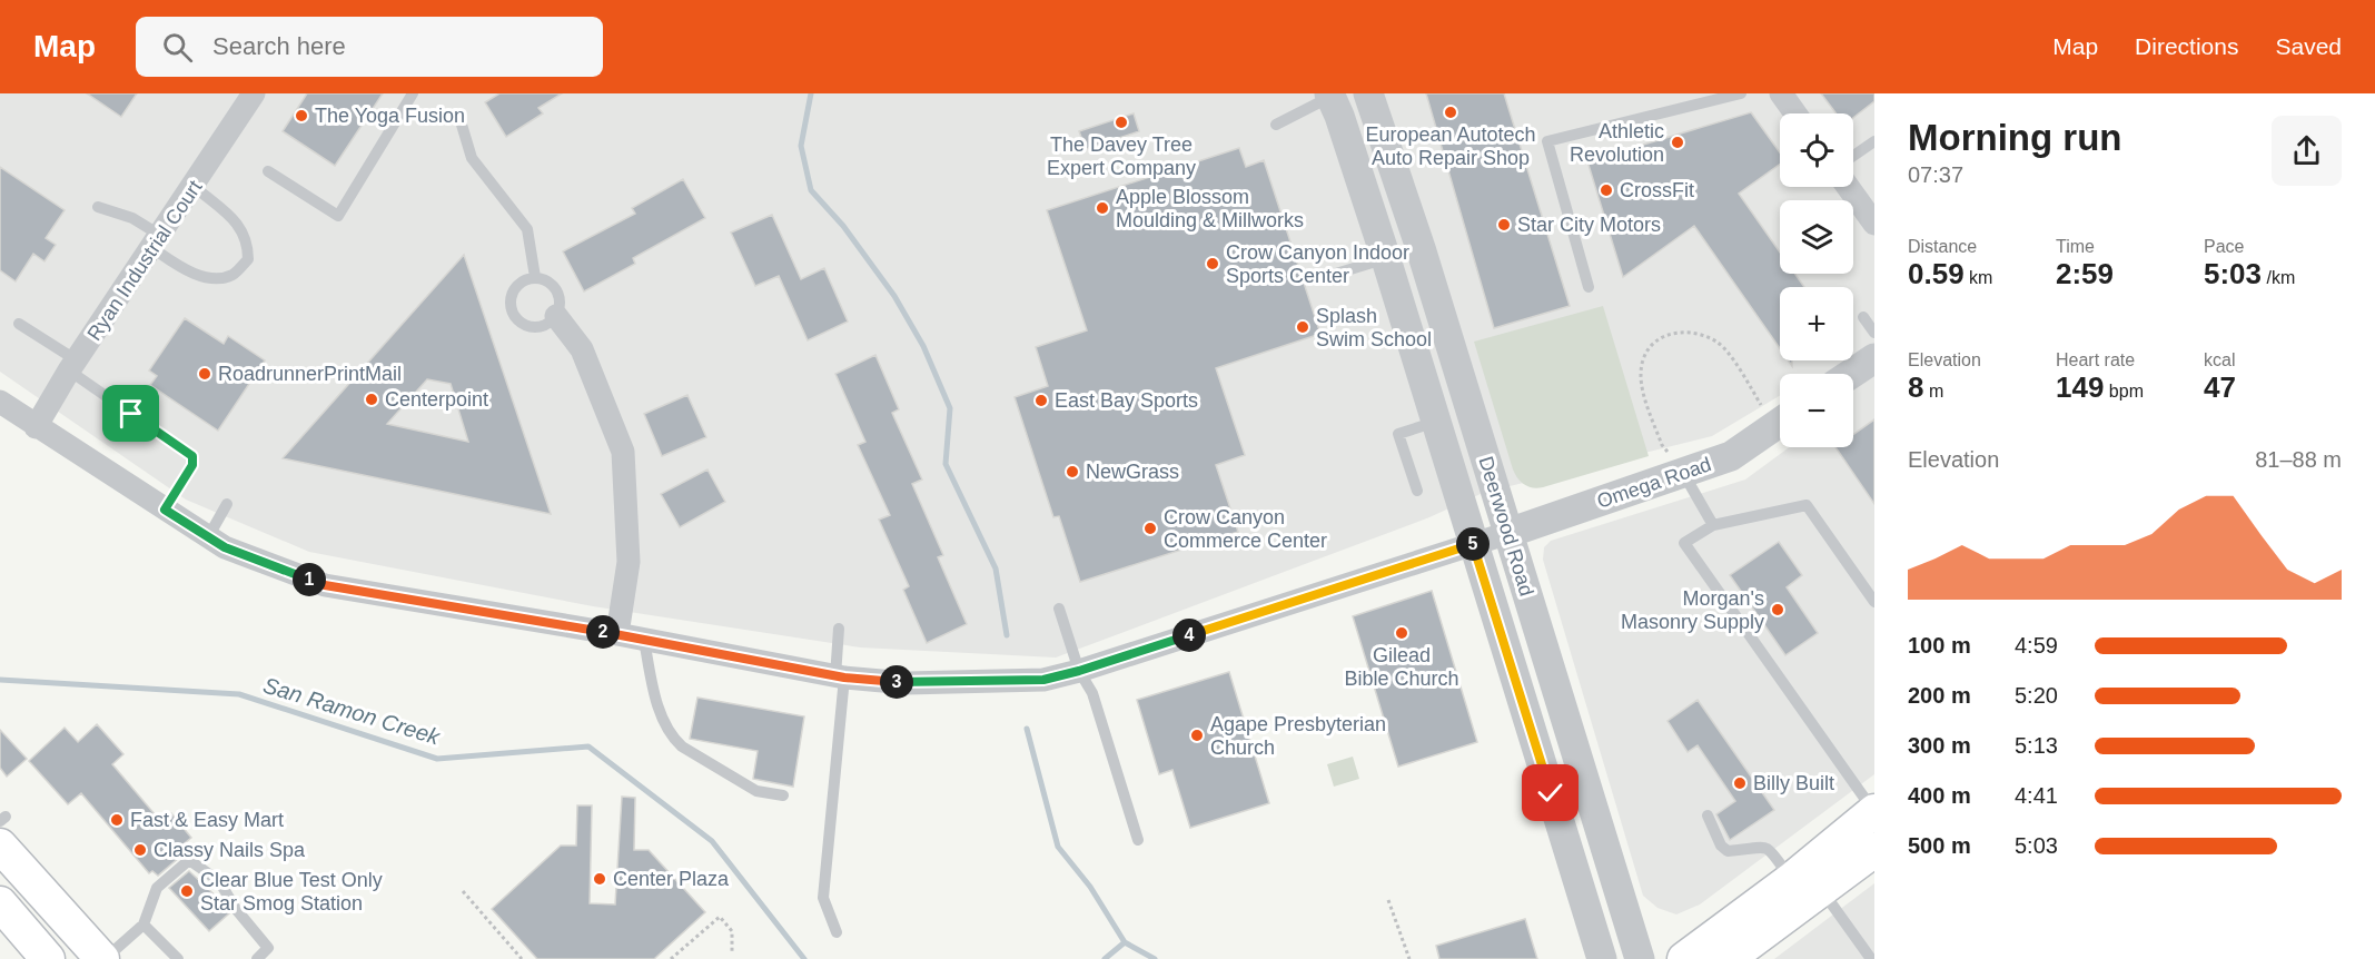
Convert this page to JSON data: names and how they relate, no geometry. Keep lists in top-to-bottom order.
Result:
{
  "streets": {
    "street": ["Ryan Industrial Court", "Omega Road", "Deerwood Road"]
  },
  "crossings": [
    ["Omega Road", "Deerwood Road"]
  ],
  "water": ["San Ramon Creek"],
  "places": [
    "European Autotech Auto Repair Shop",
    "The Yoga Fusion",
    "The Davey Tree Expert Company",
    "Athletic Revolution",
    "CrossFit",
    "Apple Blossom Moulding & Millworks",
    "Star City Motors",
    "Crow Canyon Indoor Sports Center",
    "Splash Swim School",
    "RoadrunnerPrintMail",
    "Centerpoint",
    "East Bay Sports",
    "NewGrass",
    "Crow Canyon Commerce Center",
    "Morgan's Masonry Supply",
    "Gilead Bible Church",
    "Agape Presbyterian Church",
    "Billy Built",
    "Fast & Easy Mart",
    "Classy Nails Spa",
    "Center Plaza",
    "Clear Blue Test Only Star Smog Station"
  ],
  "page": {
    "header": "Map",
    "search": "Search here",
    "nav": ["Map", "Directions", "Saved"],
    "heading": ["Morning run", "07:37"],
    "map_buttons": ["+", "−"],
    "stats": [
      ["Distance", "0.59 km"],
      ["Time", "2:59"],
      ["Pace", "5:03 /km"],
      ["Elevation", "8 m"],
      ["Heart rate", "149 bpm"],
      ["kcal", "47"]
    ],
    "chart": ["Elevation", "81–88 m"],
    "pins": [
      "5",
      "1",
      "2",
      "4",
      "3"
    ],
    "list": [
      {
        "name": "100 m",
        "note": "4:59"
      },
      {
        "name": "200 m",
        "note": "5:20"
      },
      {
        "name": "300 m",
        "note": "5:13"
      },
      {
        "name": "400 m",
        "note": "4:41"
      },
      {
        "name": "500 m",
        "note": "5:03"
      }
    ]
  }
}
